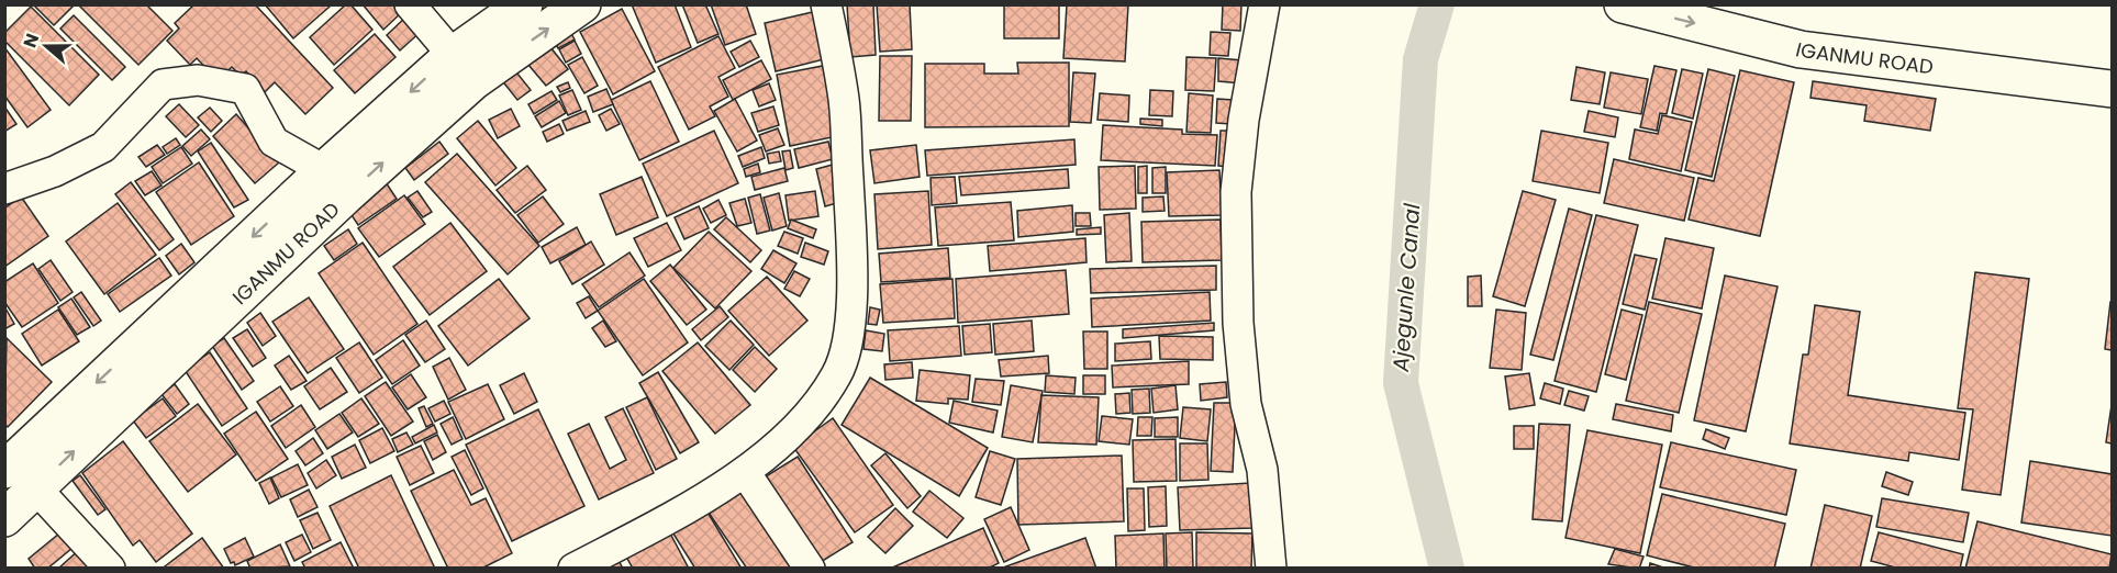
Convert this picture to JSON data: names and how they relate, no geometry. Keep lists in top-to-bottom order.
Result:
{
  "streets": {
    "main road": ["IGANMU ROAD"]
  },
  "water": ["Ajegunle Canal"],
  "north": "left"
}
